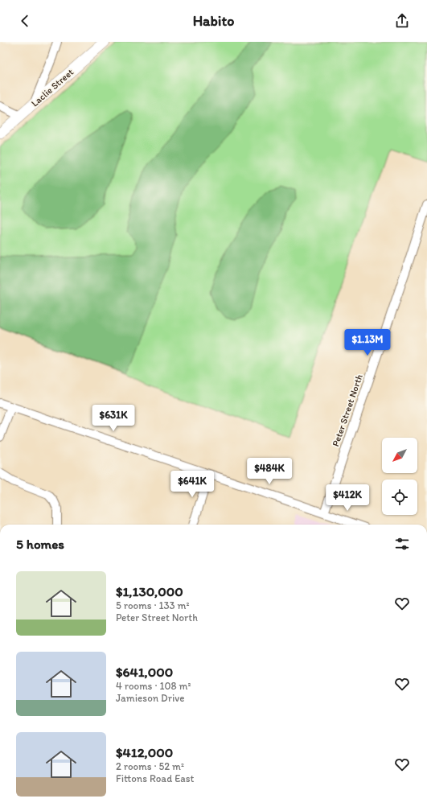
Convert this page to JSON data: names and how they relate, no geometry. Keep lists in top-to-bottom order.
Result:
{
  "streets": {
    "main road": ["Laclie Street"],
    "street": ["Peter Street North"]
  },
  "north": "bottom left",
  "page": {
    "header": "Habito",
    "price": [
      "$1.13M",
      "$631K",
      "$484K",
      "$641K",
      "$412K"
    ],
    "heading": "5 homes",
    "list": [
      {
        "name": "$1,130,000",
        "note": "5 rooms · 133 m² · Peter Street North"
      },
      {
        "name": "$641,000",
        "note": "4 rooms · 108 m² · Jamieson Drive"
      },
      {
        "name": "$412,000",
        "note": "2 rooms · 52 m² · Fittons Road East"
      }
    ]
  }
}
